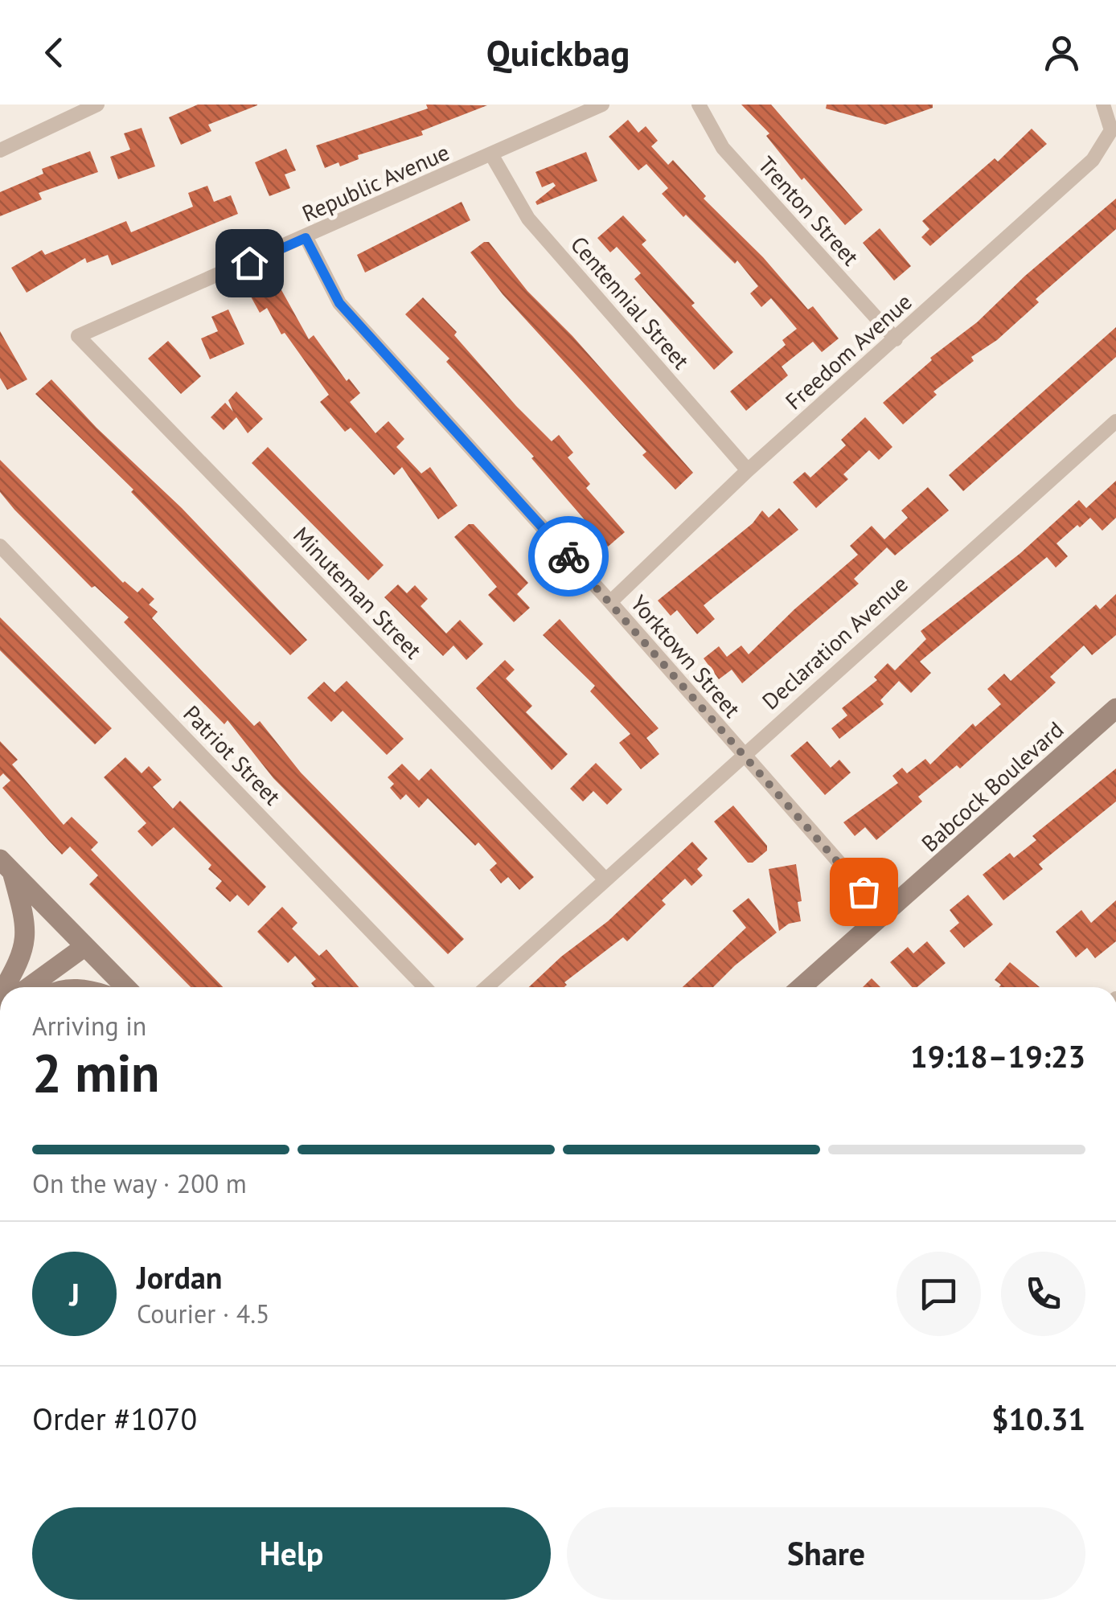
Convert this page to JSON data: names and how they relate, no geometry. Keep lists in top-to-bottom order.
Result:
{
  "streets": {
    "street": [
      "Republic Avenue",
      "Trenton Street",
      "Centennial Street",
      "Freedom Avenue",
      "Minuteman Street",
      "Declaration Avenue",
      "Yorktown Street",
      "Patriot Street",
      "Babcock Boulevard"
    ]
  },
  "crossings": [
    ["Republic Avenue", "Centennial Street"],
    ["Republic Avenue", "Minuteman Street"],
    ["Republic Avenue", "Yorktown Street"],
    ["Trenton Street", "Freedom Avenue"],
    ["Centennial Street", "Freedom Avenue"],
    ["Freedom Avenue", "Yorktown Street"],
    ["Minuteman Street", "Declaration Avenue"],
    ["Declaration Avenue", "Yorktown Street"],
    ["Yorktown Street", "Babcock Boulevard"]
  ],
  "page": {
    "header": "Quickbag",
    "heading": ["2 min", "Arriving in", "19:18–19:23"],
    "panel": [
      "Jordan",
      "Courier · 4.5",
      "Order #1070",
      "$10.31"
    ],
    "bar": "On the way · 200 m",
    "round": "J",
    "buttons": ["Help", "Share"]
  }
}
